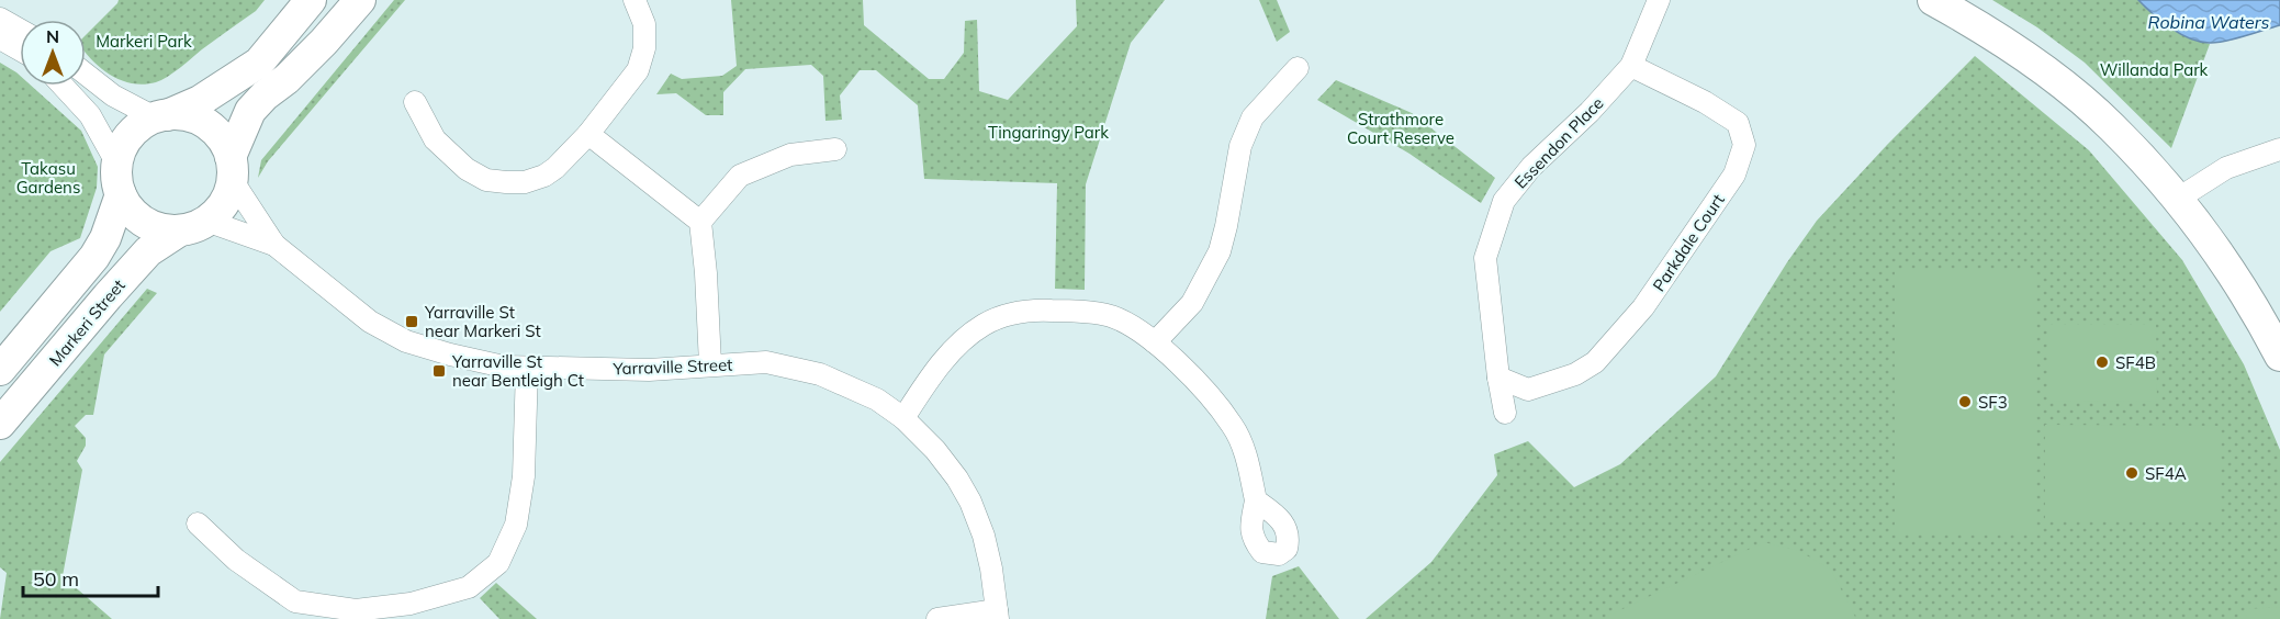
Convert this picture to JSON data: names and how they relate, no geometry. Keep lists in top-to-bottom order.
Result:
{
  "streets": {
    "main road": ["Markeri Street"],
    "street": ["Essendon Place", "Parkdale Court", "Yarraville Street"]
  },
  "crossings": [
    ["Essendon Place", "Parkdale Court"],
    ["Markeri Street", "Yarraville Street"]
  ],
  "water": ["Robina Waters"],
  "parks": [
    "Markeri Park",
    "Willanda Park",
    "Strathmore Court Reserve",
    "Tingaringy Park",
    "Takasu Gardens"
  ],
  "places": {
    "transit": ["Yarraville St near Markeri St", "Yarraville St near Bentleigh Ct"],
    "other": ["SF4B", "SF3", "SF4A"]
  },
  "scale_bar": "50 m",
  "north": "top"
}
